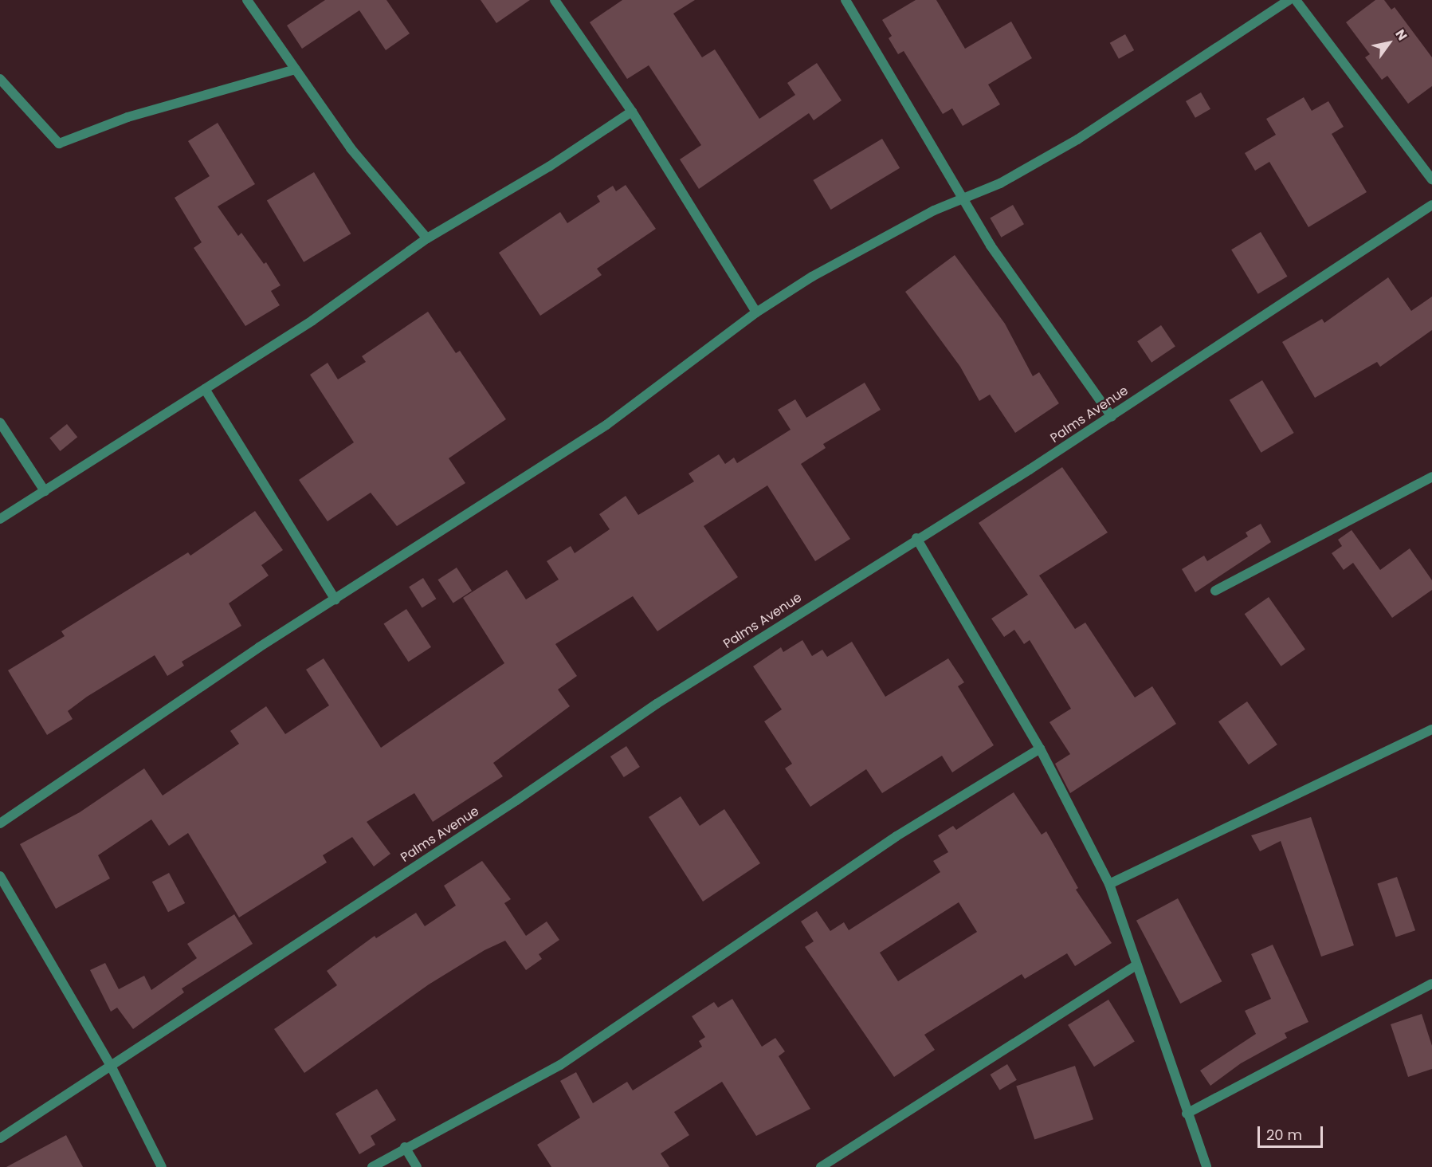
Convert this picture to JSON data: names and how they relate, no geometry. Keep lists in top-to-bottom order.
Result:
{
  "streets": {
    "street": ["Palms Avenue"]
  },
  "scale_bar": "20 m",
  "north": "top right"
}
